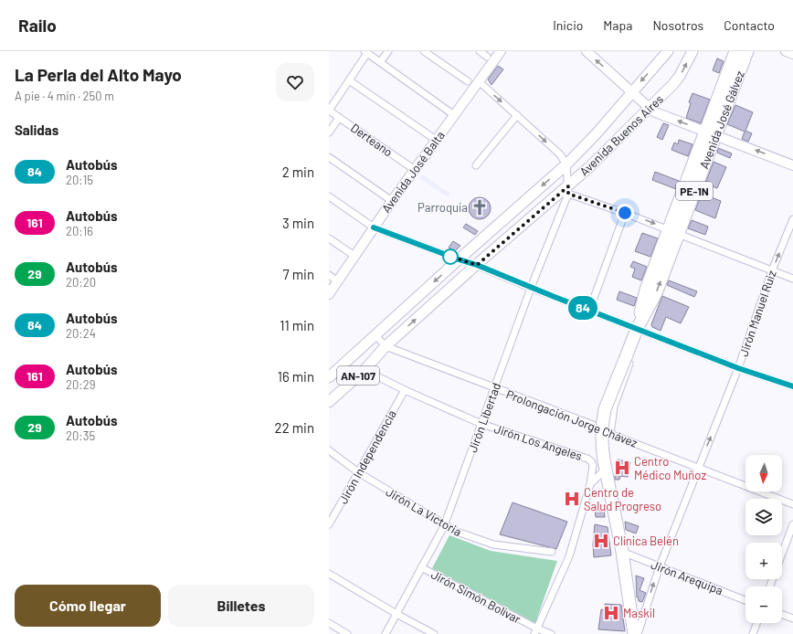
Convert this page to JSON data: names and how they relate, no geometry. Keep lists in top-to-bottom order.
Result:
{
  "streets": {
    "highway": ["Avenida José Gálvez", "PE-1N"],
    "main road": ["Avenida Buenos Aires", "Avenida José Balta", "AN-107"],
    "street": [
      "Derteano",
      "Jirón Manuel Ruiz",
      "Jirón Libertad",
      "Prolongación Jorge Chávez",
      "Jirón Los Angeles",
      "Jirón Independencia",
      "Jirón La Victoria",
      "Jirón Arequipa",
      "Jirón Simón Bolívar"
    ]
  },
  "crossings": [
    ["Avenida José Gálvez", "Jirón Arequipa"],
    ["Avenida Buenos Aires", "Jirón Libertad"],
    ["Avenida Buenos Aires", "Prolongación Jorge Chávez"],
    ["Avenida Buenos Aires", "Jirón Los Angeles"],
    ["Derteano", "Avenida José Balta"],
    ["Jirón Manuel Ruiz", "Prolongación Jorge Chávez"],
    ["Jirón Manuel Ruiz", "Jirón Arequipa"],
    ["Jirón Libertad", "Prolongación Jorge Chávez"],
    ["Jirón Libertad", "Jirón Los Angeles"],
    ["Jirón Libertad", "Jirón La Victoria"],
    ["Jirón Libertad", "Jirón Simón Bolívar"],
    ["Jirón Los Angeles", "Jirón Independencia"],
    ["Jirón Independencia", "Jirón La Victoria"]
  ],
  "one_way": ["Jirón Manuel Ruiz"],
  "places": {
    "church": ["Parroquia"],
    "hospital": [
      "Centro Médico Muñoz",
      "Centro de Salud Progreso",
      "Clínica Belén",
      "Maskil"
    ]
  },
  "lines": ["bus line 84"],
  "north": "bottom",
  "page": {
    "header": "Railo",
    "nav": [
      "Inicio",
      "Mapa",
      "Nosotros",
      "Contacto"
    ],
    "heading": [
      ["La Perla del Alto Mayo", "A pie · 4 min · 250 m"],
      "Salidas"
    ],
    "on_map": "84",
    "list": [
      {
        "mark": "84",
        "name": "Autobús",
        "note": "20:15",
        "value": "2 min"
      },
      {
        "mark": "161",
        "name": "Autobús",
        "note": "20:16",
        "value": "3 min"
      },
      {
        "mark": "29",
        "name": "Autobús",
        "note": "20:20",
        "value": "7 min"
      },
      {
        "mark": "84",
        "name": "Autobús",
        "note": "20:24",
        "value": "11 min"
      },
      {
        "mark": "161",
        "name": "Autobús",
        "note": "20:29",
        "value": "16 min"
      },
      {
        "mark": "29",
        "name": "Autobús",
        "note": "20:35",
        "value": "22 min"
      }
    ],
    "map_buttons": ["+", "−"],
    "buttons": ["Cómo llegar", "Billetes"]
  }
}
